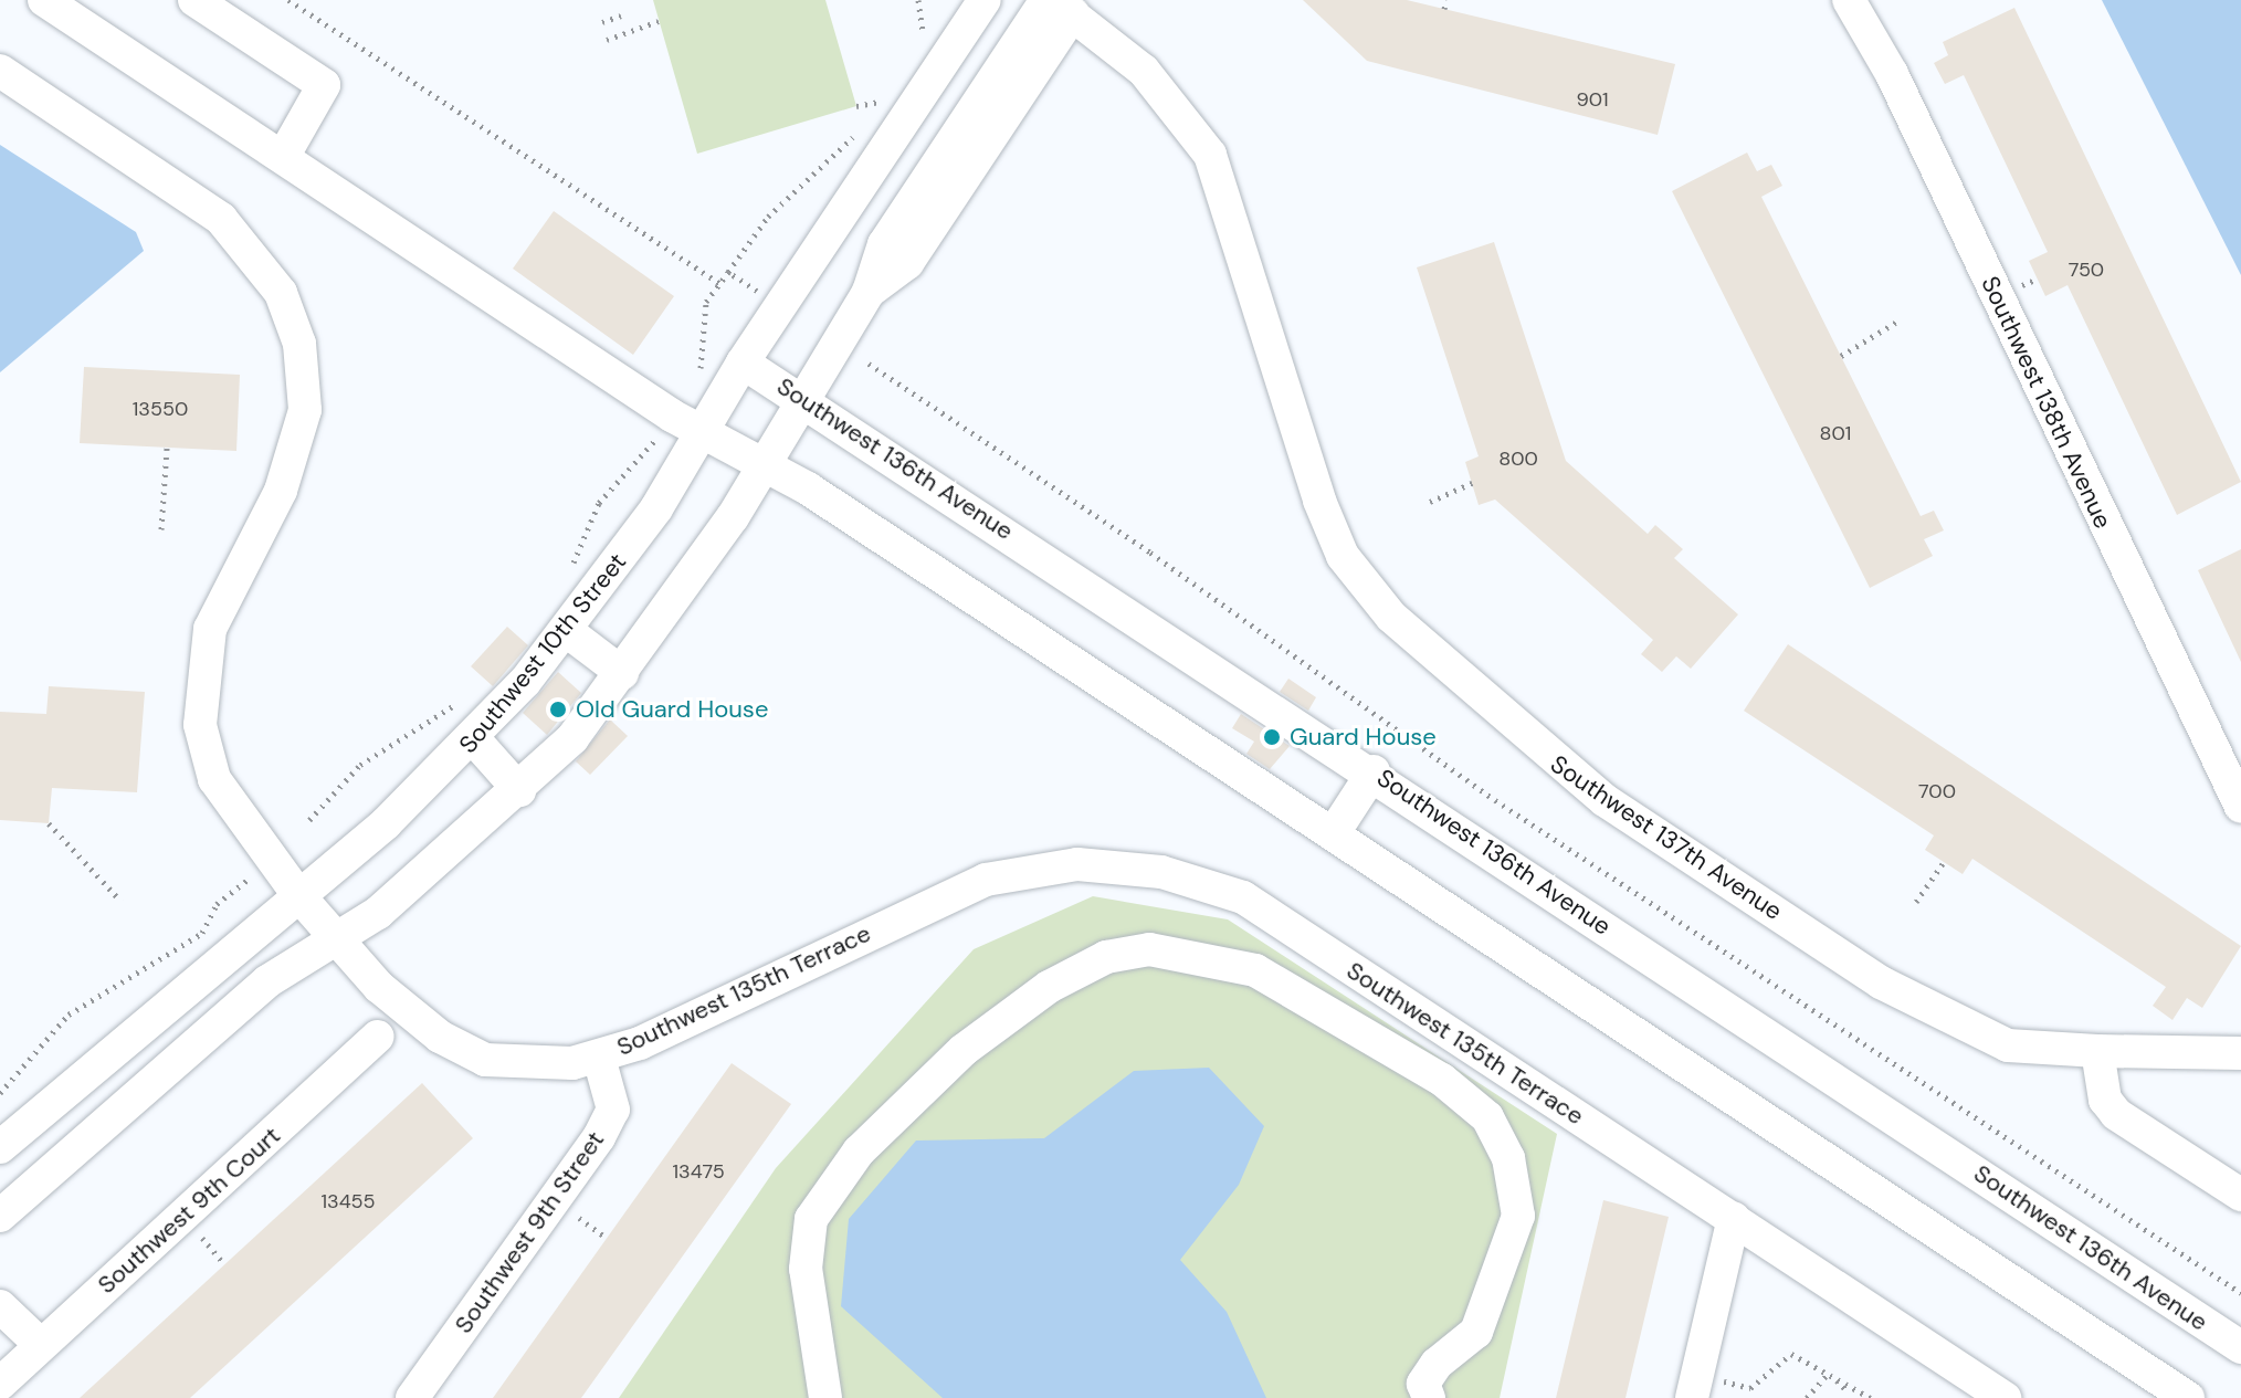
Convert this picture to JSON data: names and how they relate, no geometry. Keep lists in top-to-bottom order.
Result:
{
  "streets": {
    "street": [
      "Southwest 138th Avenue",
      "Southwest 136th Avenue",
      "Southwest 10th Street",
      "Southwest 137th Avenue",
      "Southwest 135th Terrace",
      "Southwest 9th Court",
      "Southwest 9th Street"
    ]
  },
  "crossings": [
    ["Southwest 136th Avenue", "Southwest 10th Street"],
    ["Southwest 10th Street", "Southwest 135th Terrace"],
    ["Southwest 135th Terrace", "Southwest 9th Street"]
  ],
  "places": ["Old Guard House", "Guard House"],
  "house_numbers": [
    "901",
    "750",
    "13550",
    "801",
    "800",
    "700",
    "13475",
    "13455"
  ]
}
